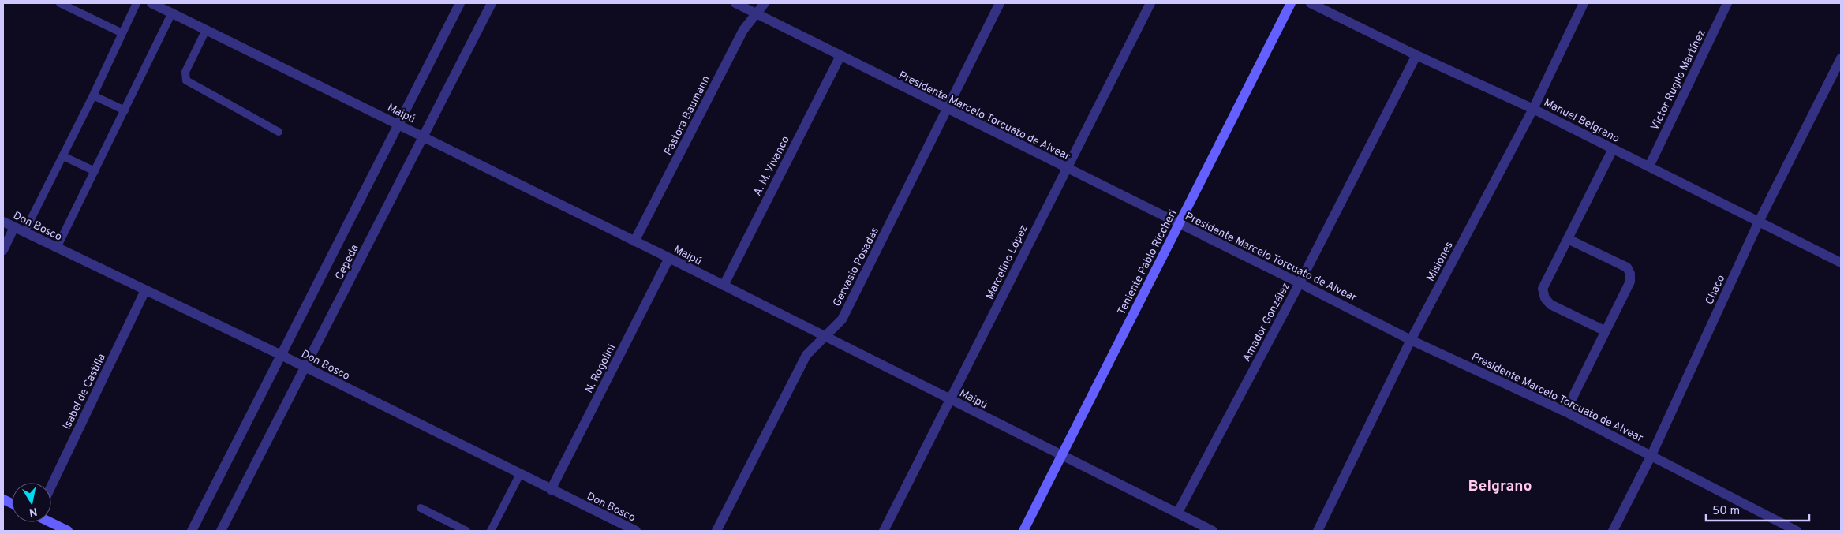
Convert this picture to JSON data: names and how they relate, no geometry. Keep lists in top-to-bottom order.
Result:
{
  "streets": {
    "street": [
      "Victor Rugilo Martínez",
      "Maipú",
      "Pastora Baumann",
      "Presidente Marcelo Torcuato de Alvear",
      "Manuel Belgrano",
      "A. M. Vivanco",
      "Don Bosco",
      "Misiones",
      "Cepeda",
      "Marcelino López",
      "Teniente Pablo Riccheri",
      "Gervasio Posadas",
      "Chaco",
      "Amador González",
      "N. Rogolini",
      "Isabel de Castilla"
    ]
  },
  "crossings": [
    ["Victor Rugilo Martínez", "Manuel Belgrano"],
    ["Maipú", "Pastora Baumann"],
    ["Maipú", "A. M. Vivanco"],
    ["Maipú", "Cepeda"],
    ["Maipú", "Marcelino López"],
    ["Maipú", "Teniente Pablo Riccheri"],
    ["Maipú", "Gervasio Posadas"],
    ["Maipú", "Amador González"],
    ["Maipú", "N. Rogolini"],
    ["Pastora Baumann", "Presidente Marcelo Torcuato de Alvear"],
    ["Presidente Marcelo Torcuato de Alvear", "A. M. Vivanco"],
    ["Presidente Marcelo Torcuato de Alvear", "Misiones"],
    ["Presidente Marcelo Torcuato de Alvear", "Marcelino López"],
    ["Presidente Marcelo Torcuato de Alvear", "Teniente Pablo Riccheri"],
    ["Presidente Marcelo Torcuato de Alvear", "Gervasio Posadas"],
    ["Presidente Marcelo Torcuato de Alvear", "Chaco"],
    ["Presidente Marcelo Torcuato de Alvear", "Amador González"],
    ["Manuel Belgrano", "Misiones"],
    ["Manuel Belgrano", "Chaco"],
    ["Manuel Belgrano", "Amador González"],
    ["Don Bosco", "Cepeda"],
    ["Don Bosco", "N. Rogolini"],
    ["Don Bosco", "Isabel de Castilla"]
  ],
  "districts": ["Belgrano"],
  "scale_bar": "50 m",
  "north": "bottom"
}
